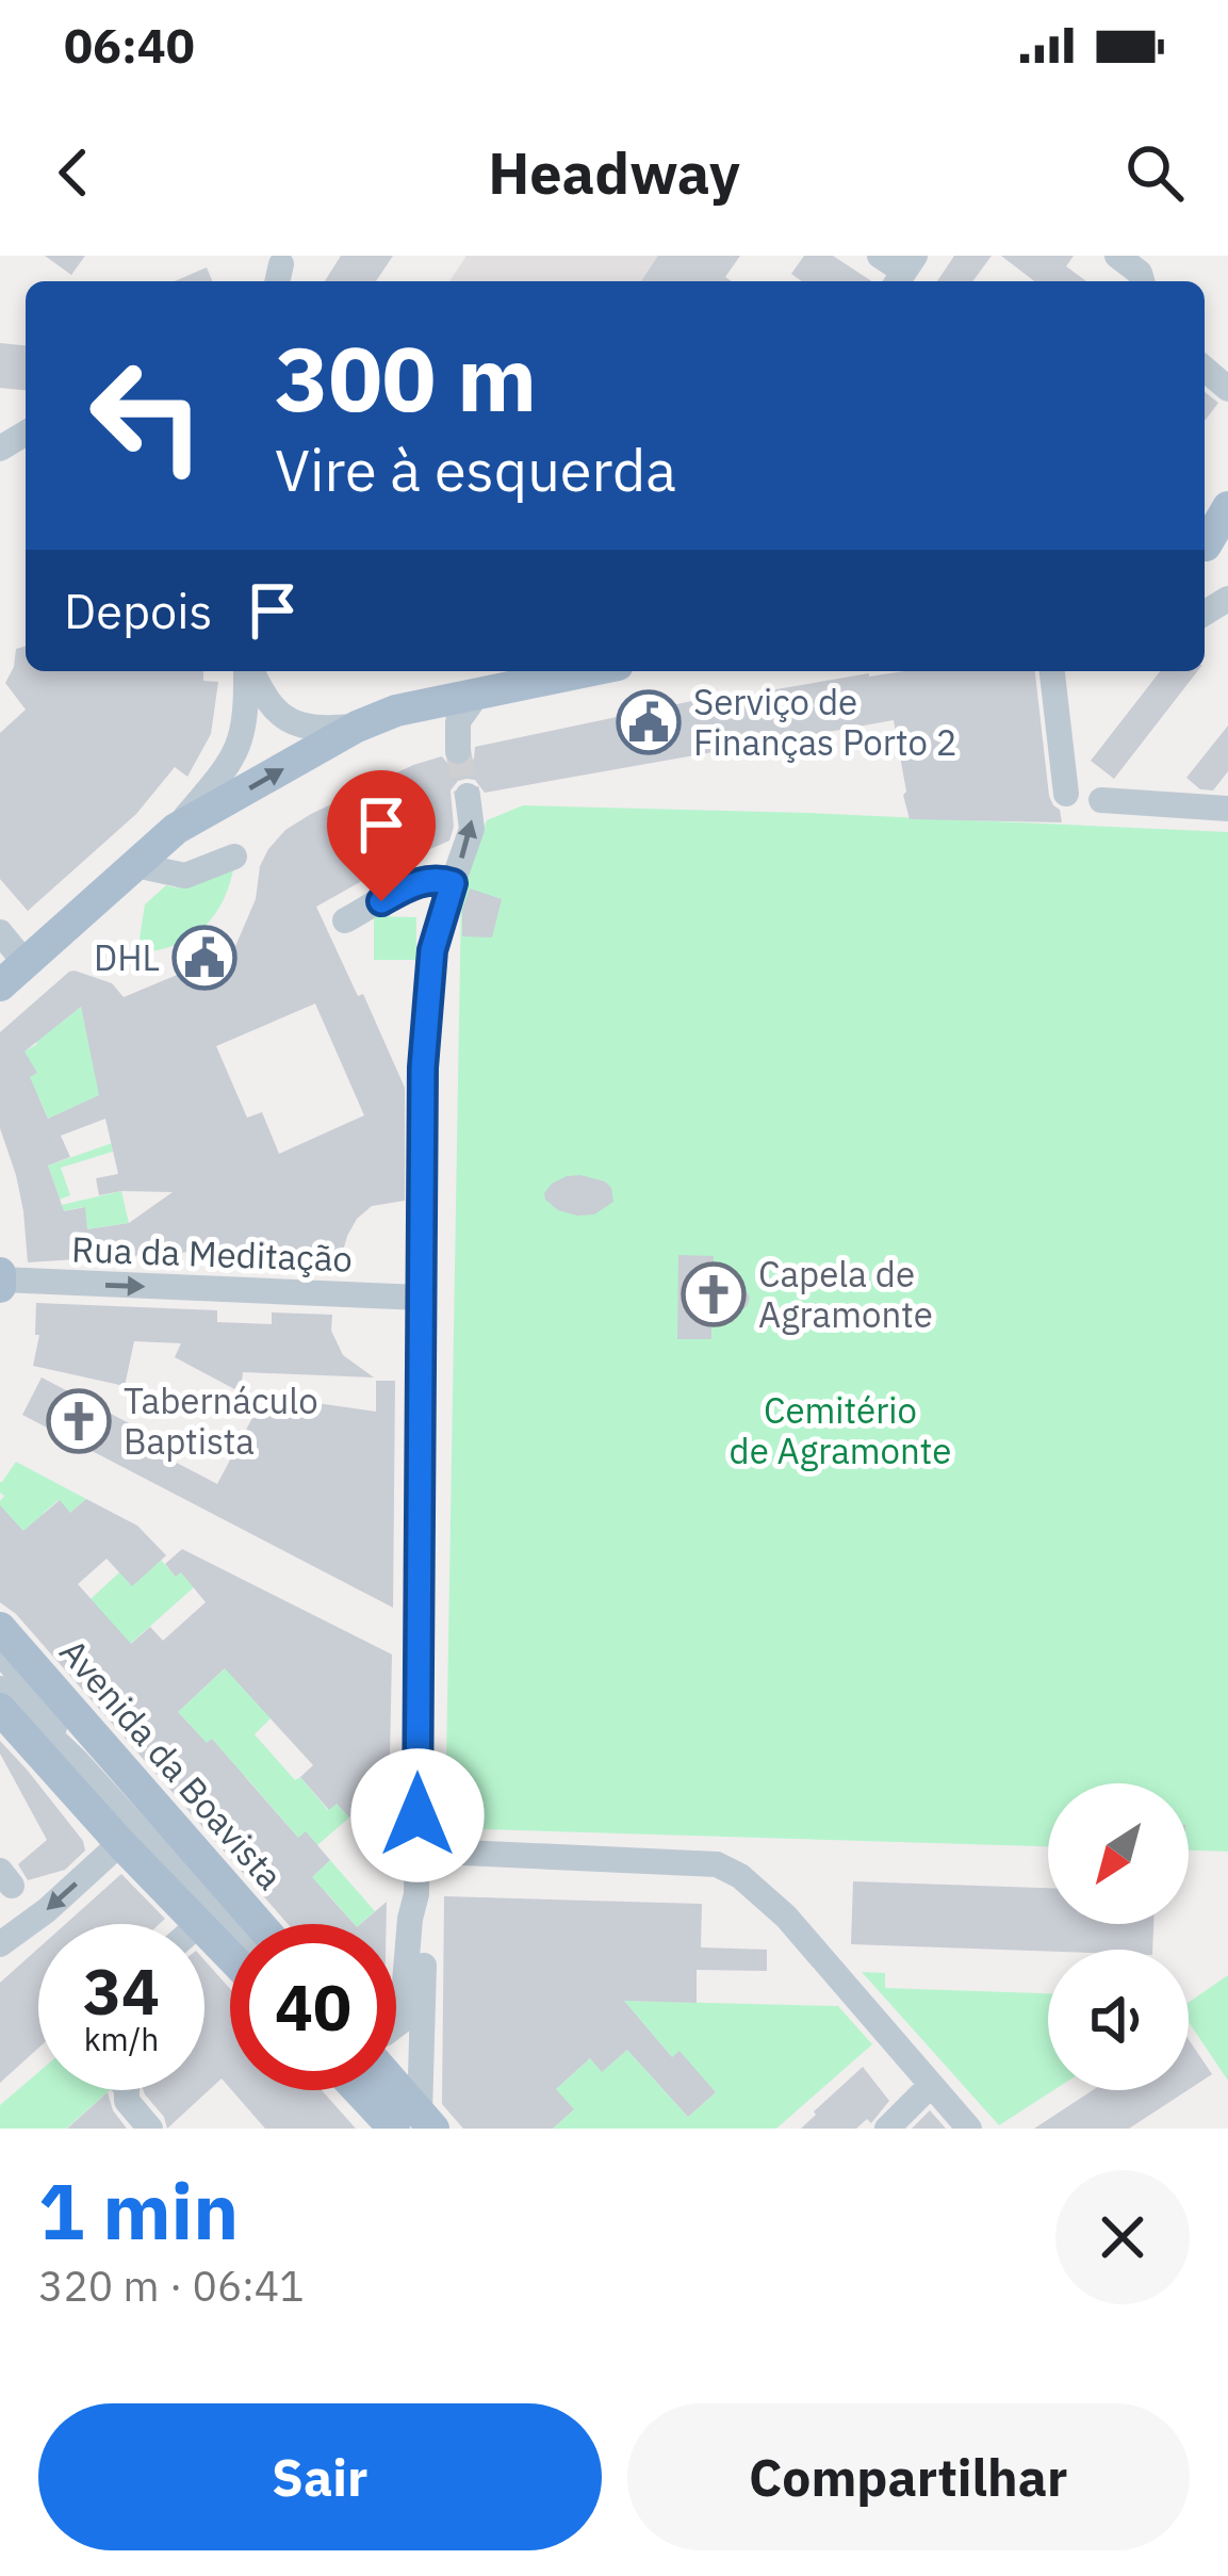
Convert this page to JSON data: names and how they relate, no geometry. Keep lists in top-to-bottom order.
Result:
{
  "streets": {
    "main road": ["Avenida da Boavista"],
    "street": ["Rua da Meditação"]
  },
  "one_way": ["Rua da Meditação"],
  "parks": ["Cemitério de Agramonte"],
  "places": {
    "public building": ["Serviço de Finanças Porto 2", "DHL"],
    "church": ["Capela de Agramonte", "Tabernáculo Baptista"]
  },
  "north": "bottom left",
  "page": {
    "status": "06:40",
    "header": "Headway",
    "turn": ["300 m", "Vire à esquerda"],
    "then": "Depois",
    "speed": "34 km/h",
    "limit": "40",
    "heading": ["1 min", "320 m · 06:41"],
    "buttons": ["Sair", "Compartilhar"]
  }
}
